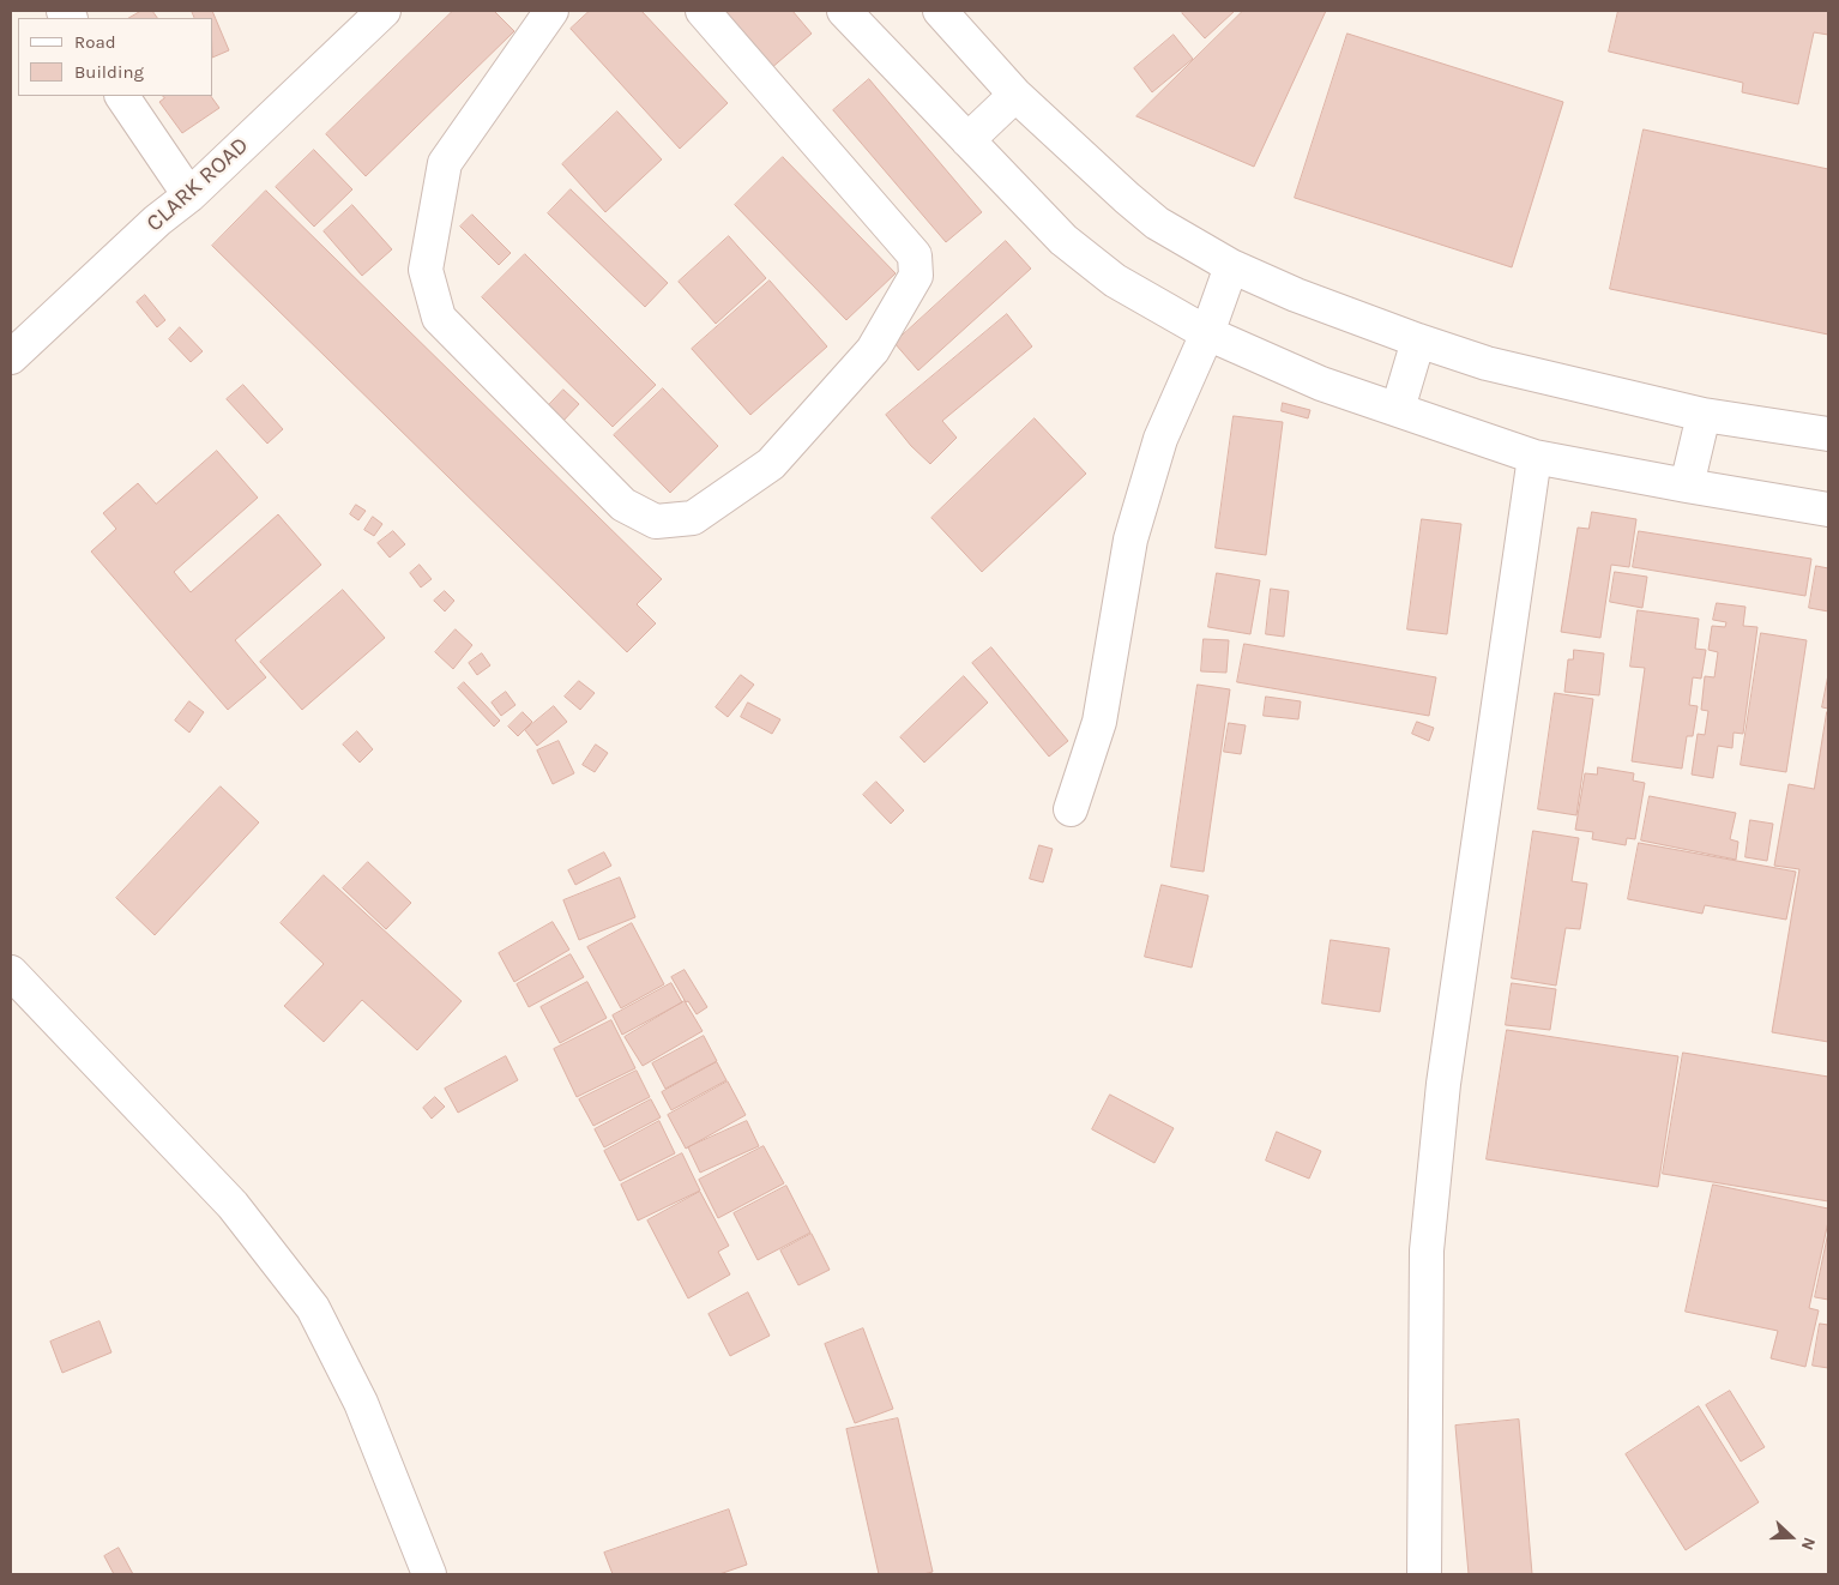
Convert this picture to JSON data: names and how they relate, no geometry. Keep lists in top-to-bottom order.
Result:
{
  "streets": {
    "street": ["CLARK ROAD"]
  },
  "legend": ["Road", "Building"],
  "north": "right"
}
